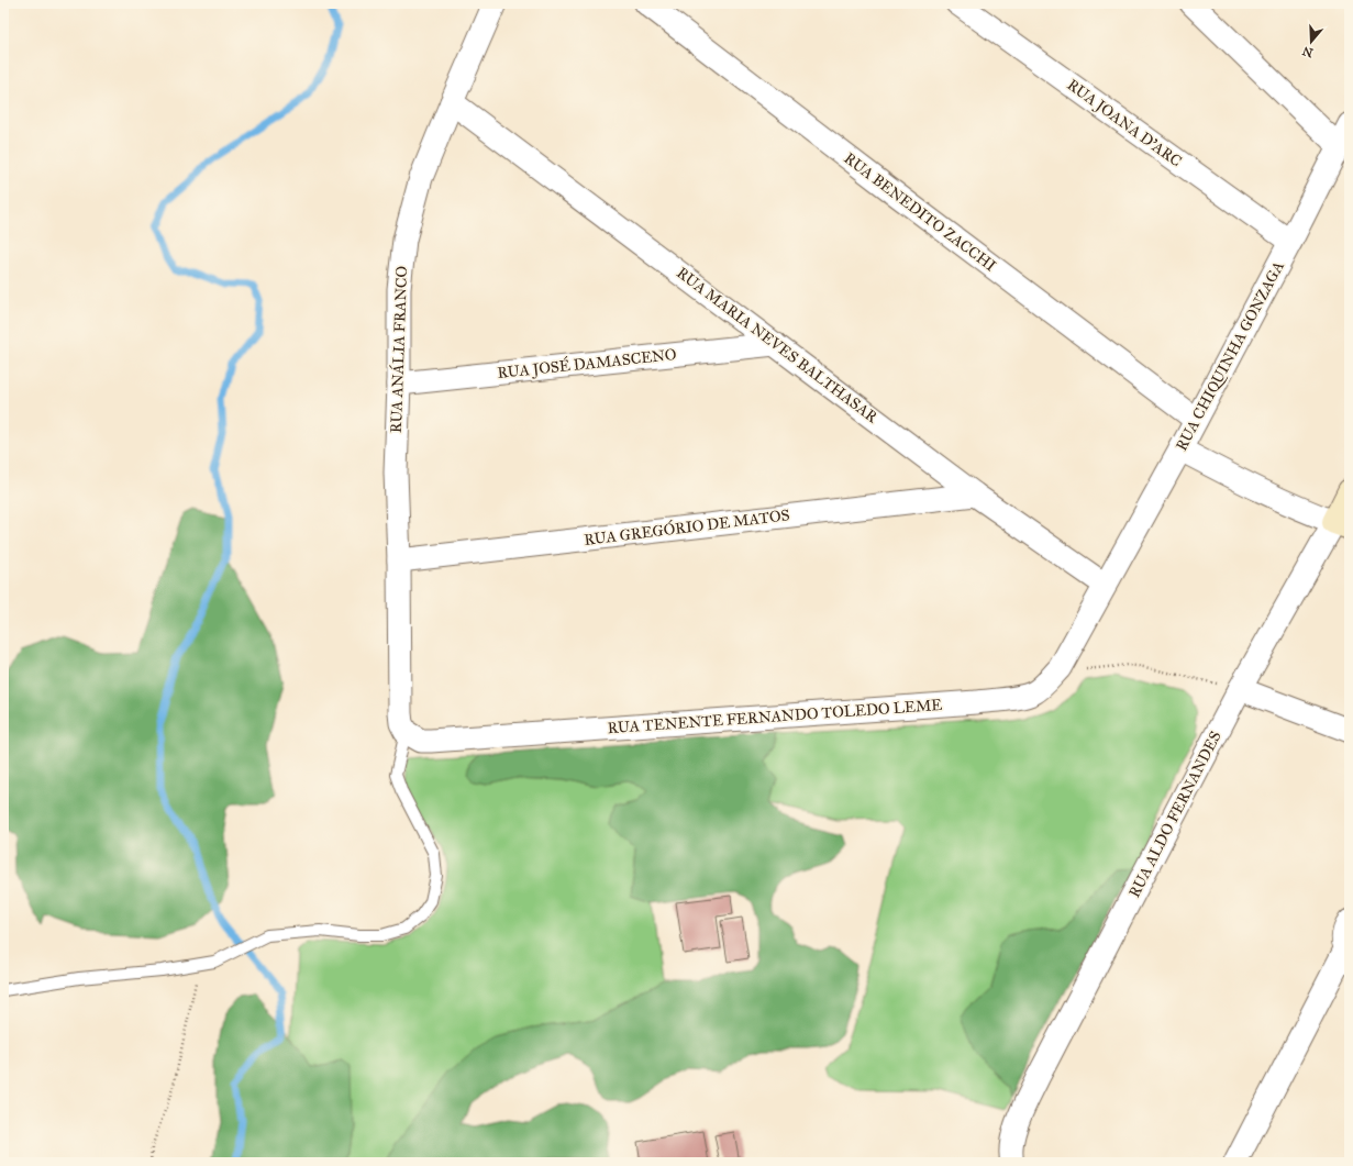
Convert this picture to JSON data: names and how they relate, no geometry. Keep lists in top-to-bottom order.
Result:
{
  "streets": {
    "street": [
      "RUA JOANA D'ARC",
      "RUA BENEDITO ZACCHI",
      "RUA MARIA NEVES BALTHASAR",
      "RUA ANÁLIA FRANCO",
      "RUA CHIQUINHA GONZAGA",
      "RUA JOSÉ DAMASCENO",
      "RUA GREGÓRIO DE MATOS",
      "RUA TENENTE FERNANDO TOLEDO LEME",
      "RUA ALDO FERNANDES"
    ]
  },
  "crossings": [
    ["RUA JOANA D'ARC", "RUA CHIQUINHA GONZAGA"],
    ["RUA BENEDITO ZACCHI", "RUA CHIQUINHA GONZAGA"],
    ["RUA MARIA NEVES BALTHASAR", "RUA ANÁLIA FRANCO"],
    ["RUA MARIA NEVES BALTHASAR", "RUA CHIQUINHA GONZAGA"],
    ["RUA MARIA NEVES BALTHASAR", "RUA JOSÉ DAMASCENO"],
    ["RUA MARIA NEVES BALTHASAR", "RUA GREGÓRIO DE MATOS"],
    ["RUA MARIA NEVES BALTHASAR", "RUA TENENTE FERNANDO TOLEDO LEME"],
    ["RUA ANÁLIA FRANCO", "RUA JOSÉ DAMASCENO"],
    ["RUA ANÁLIA FRANCO", "RUA GREGÓRIO DE MATOS"],
    ["RUA ANÁLIA FRANCO", "RUA TENENTE FERNANDO TOLEDO LEME"],
    ["RUA CHIQUINHA GONZAGA", "RUA TENENTE FERNANDO TOLEDO LEME"]
  ],
  "north": "bottom"
}
